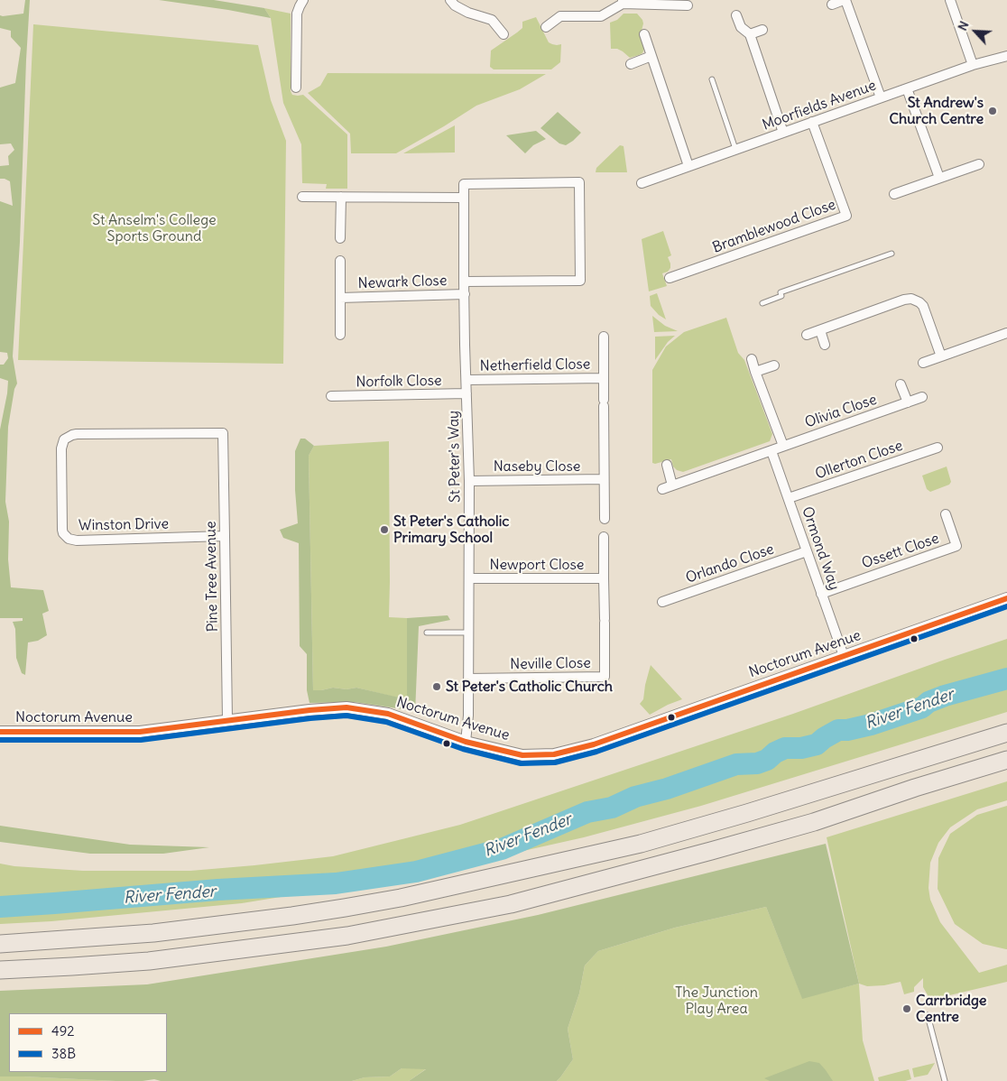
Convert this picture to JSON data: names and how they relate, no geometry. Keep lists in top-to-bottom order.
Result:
{
  "streets": {
    "street": [
      "Moorfields Avenue",
      "Bramblewood Close",
      "Newark Close",
      "Netherfield Close",
      "Norfolk Close",
      "Olivia Close",
      "St Peter's Way",
      "Ollerton Close",
      "Naseby Close",
      "Winston Drive",
      "Ormond Way",
      "Ossett Close",
      "Orlando Close",
      "Newport Close",
      "Pine Tree Avenue",
      "Noctorum Avenue",
      "Neville Close"
    ]
  },
  "crossings": [
    ["Moorfields Avenue", "Bramblewood Close"],
    ["Newark Close", "St Peter's Way"],
    ["Netherfield Close", "St Peter's Way"],
    ["Netherfield Close", "Naseby Close"],
    ["Norfolk Close", "St Peter's Way"],
    ["Olivia Close", "Ormond Way"],
    ["St Peter's Way", "Naseby Close"],
    ["St Peter's Way", "Newport Close"],
    ["St Peter's Way", "Noctorum Avenue"],
    ["St Peter's Way", "Neville Close"],
    ["Ollerton Close", "Ormond Way"],
    ["Winston Drive", "Pine Tree Avenue"],
    ["Ormond Way", "Ossett Close"],
    ["Ormond Way", "Orlando Close"],
    ["Ormond Way", "Noctorum Avenue"],
    ["Newport Close", "Neville Close"],
    ["Pine Tree Avenue", "Noctorum Avenue"]
  ],
  "water": ["River Fender"],
  "parks": ["St Anselm's College Sports Ground", "The Junction Play Area"],
  "places": [
    "St Andrew's Church Centre",
    "St Peter's Catholic Primary School",
    "St Peter's Catholic Church",
    "Carrbridge Centre"
  ],
  "lines": ["transit line 492", "transit line 38B"],
  "legend": ["492", "38B"],
  "north": "top left"
}
